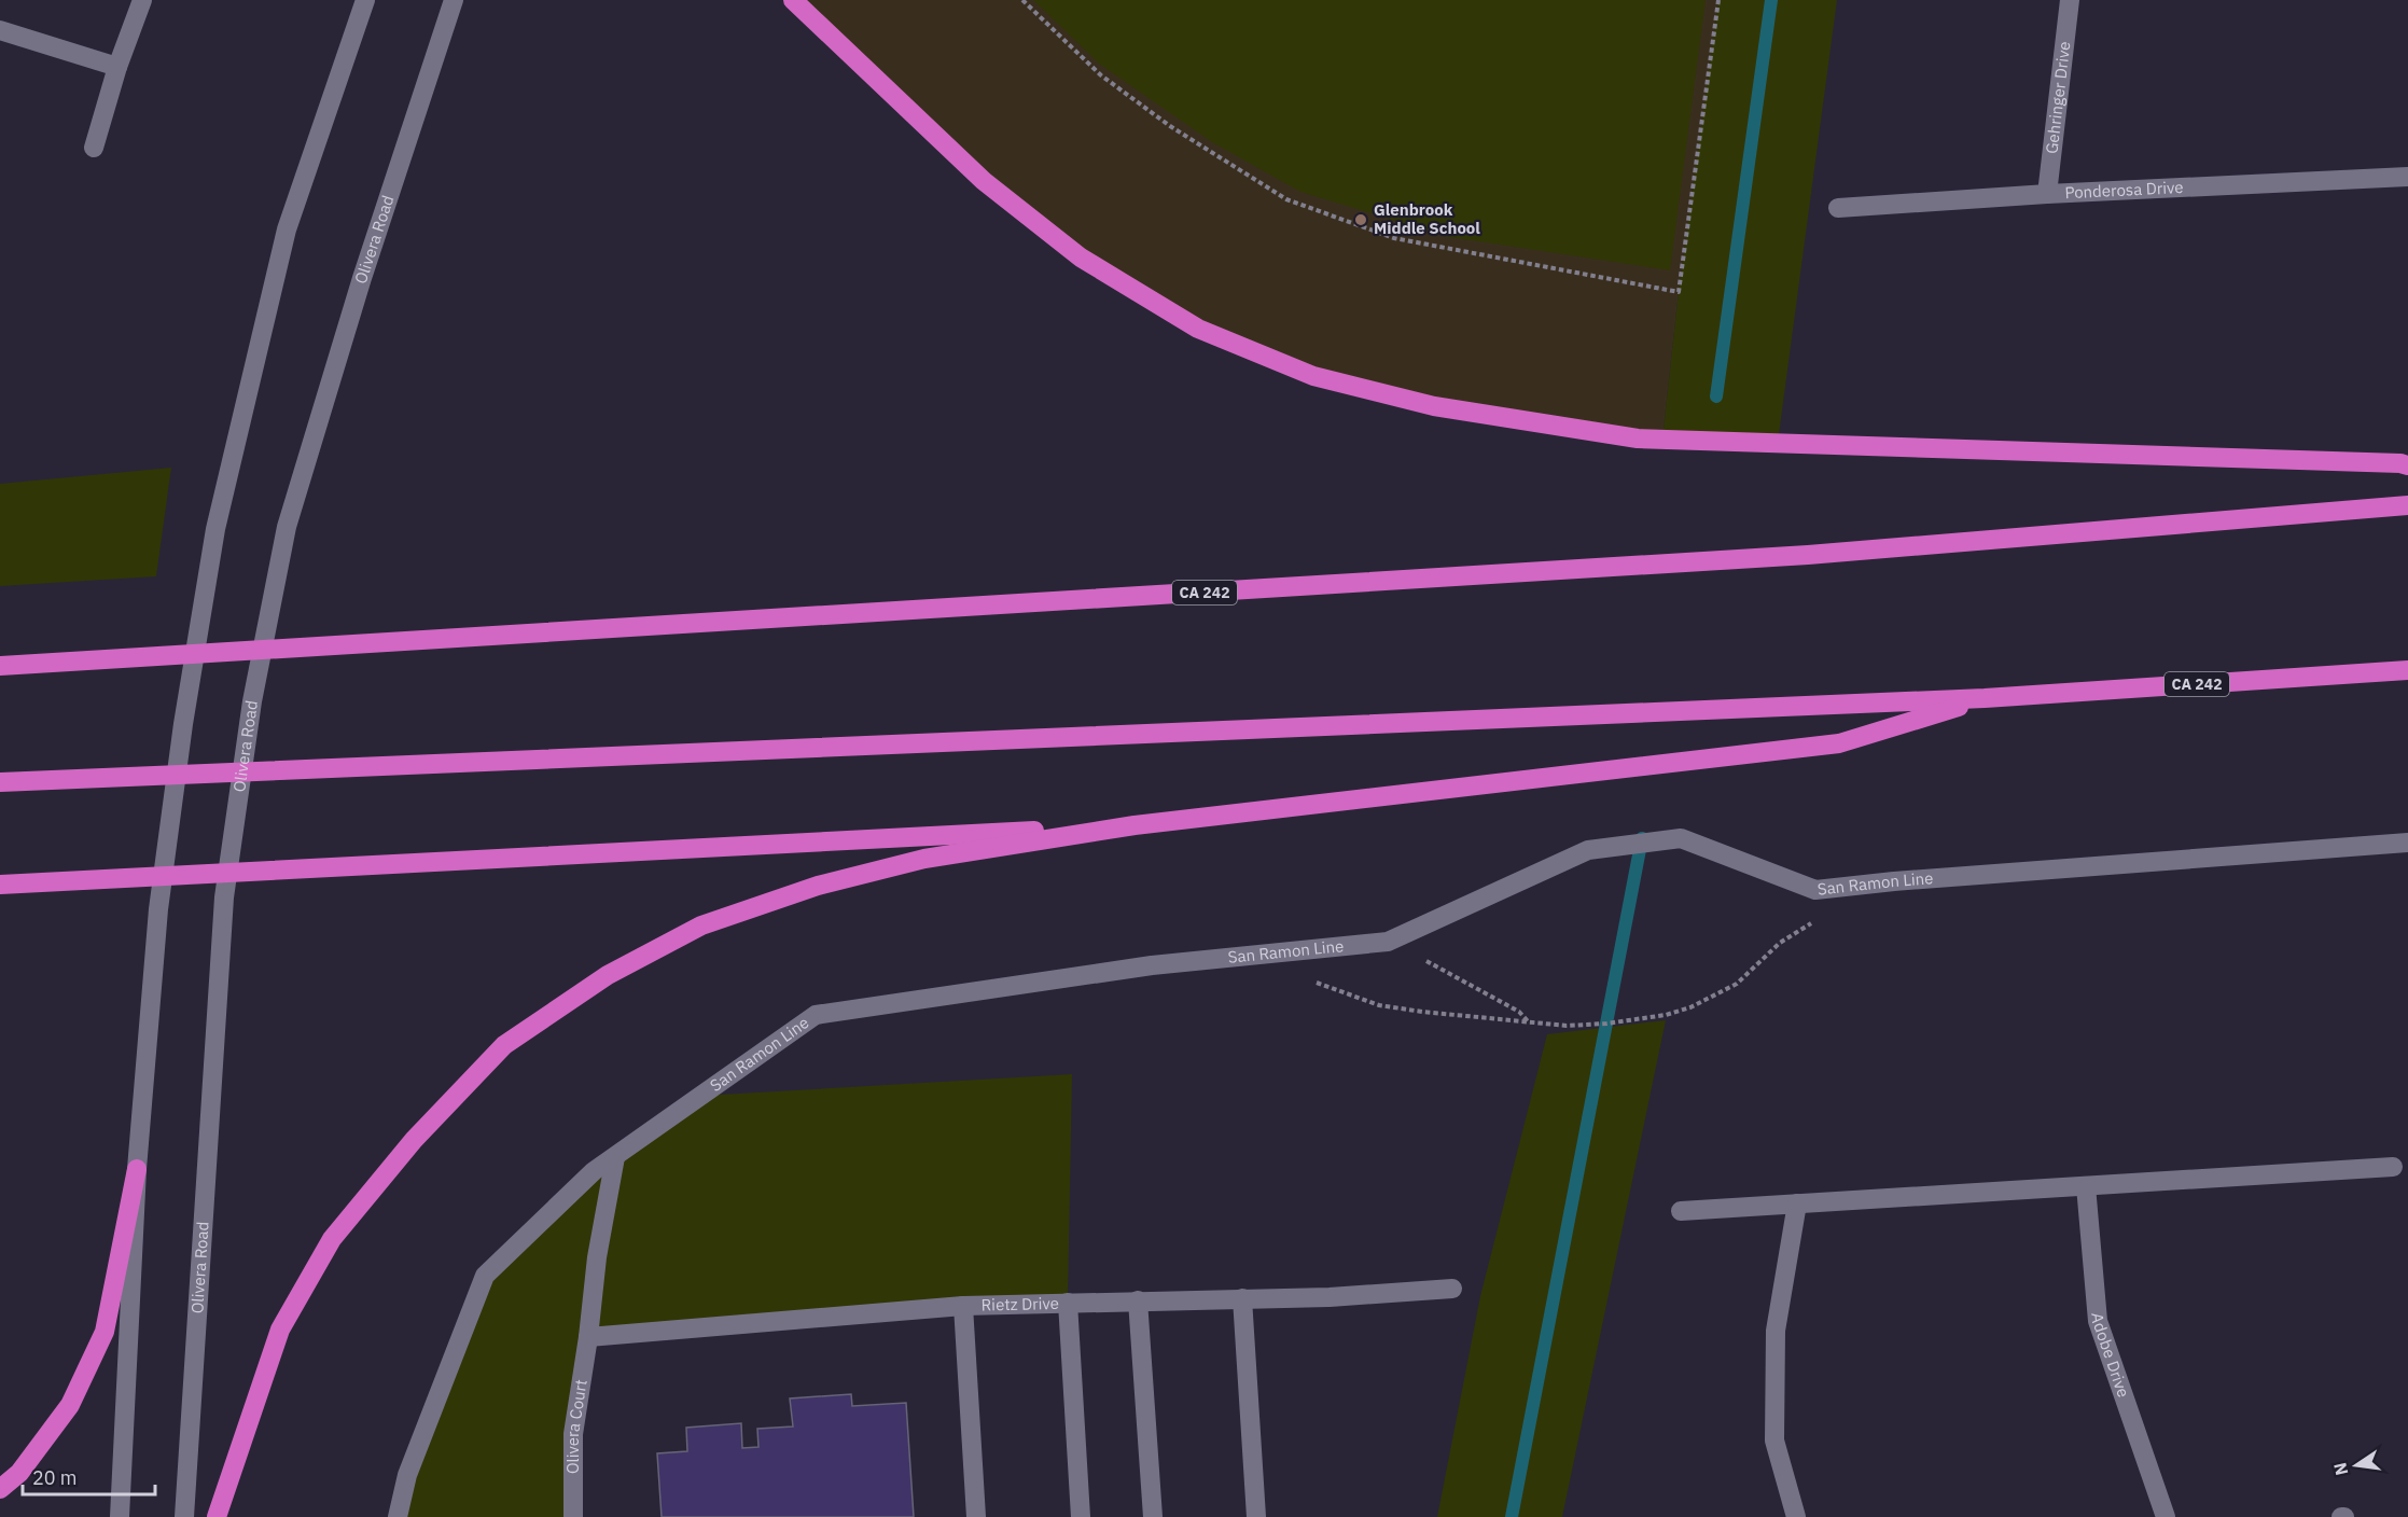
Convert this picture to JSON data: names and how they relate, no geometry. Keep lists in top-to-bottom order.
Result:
{
  "streets": {
    "highway": ["CA 242"],
    "street": [
      "Gehringer Drive",
      "Ponderosa Drive",
      "Olivera Road",
      "San Ramon Line",
      "Rietz Drive",
      "Adobe Drive",
      "Olivera Court"
    ]
  },
  "crossings": [
    ["Gehringer Drive", "Ponderosa Drive"],
    ["San Ramon Line", "Olivera Court"],
    ["Rietz Drive", "Olivera Court"]
  ],
  "places": ["Glenbrook Middle School"],
  "scale_bar": "20 m",
  "north": "left"
}
